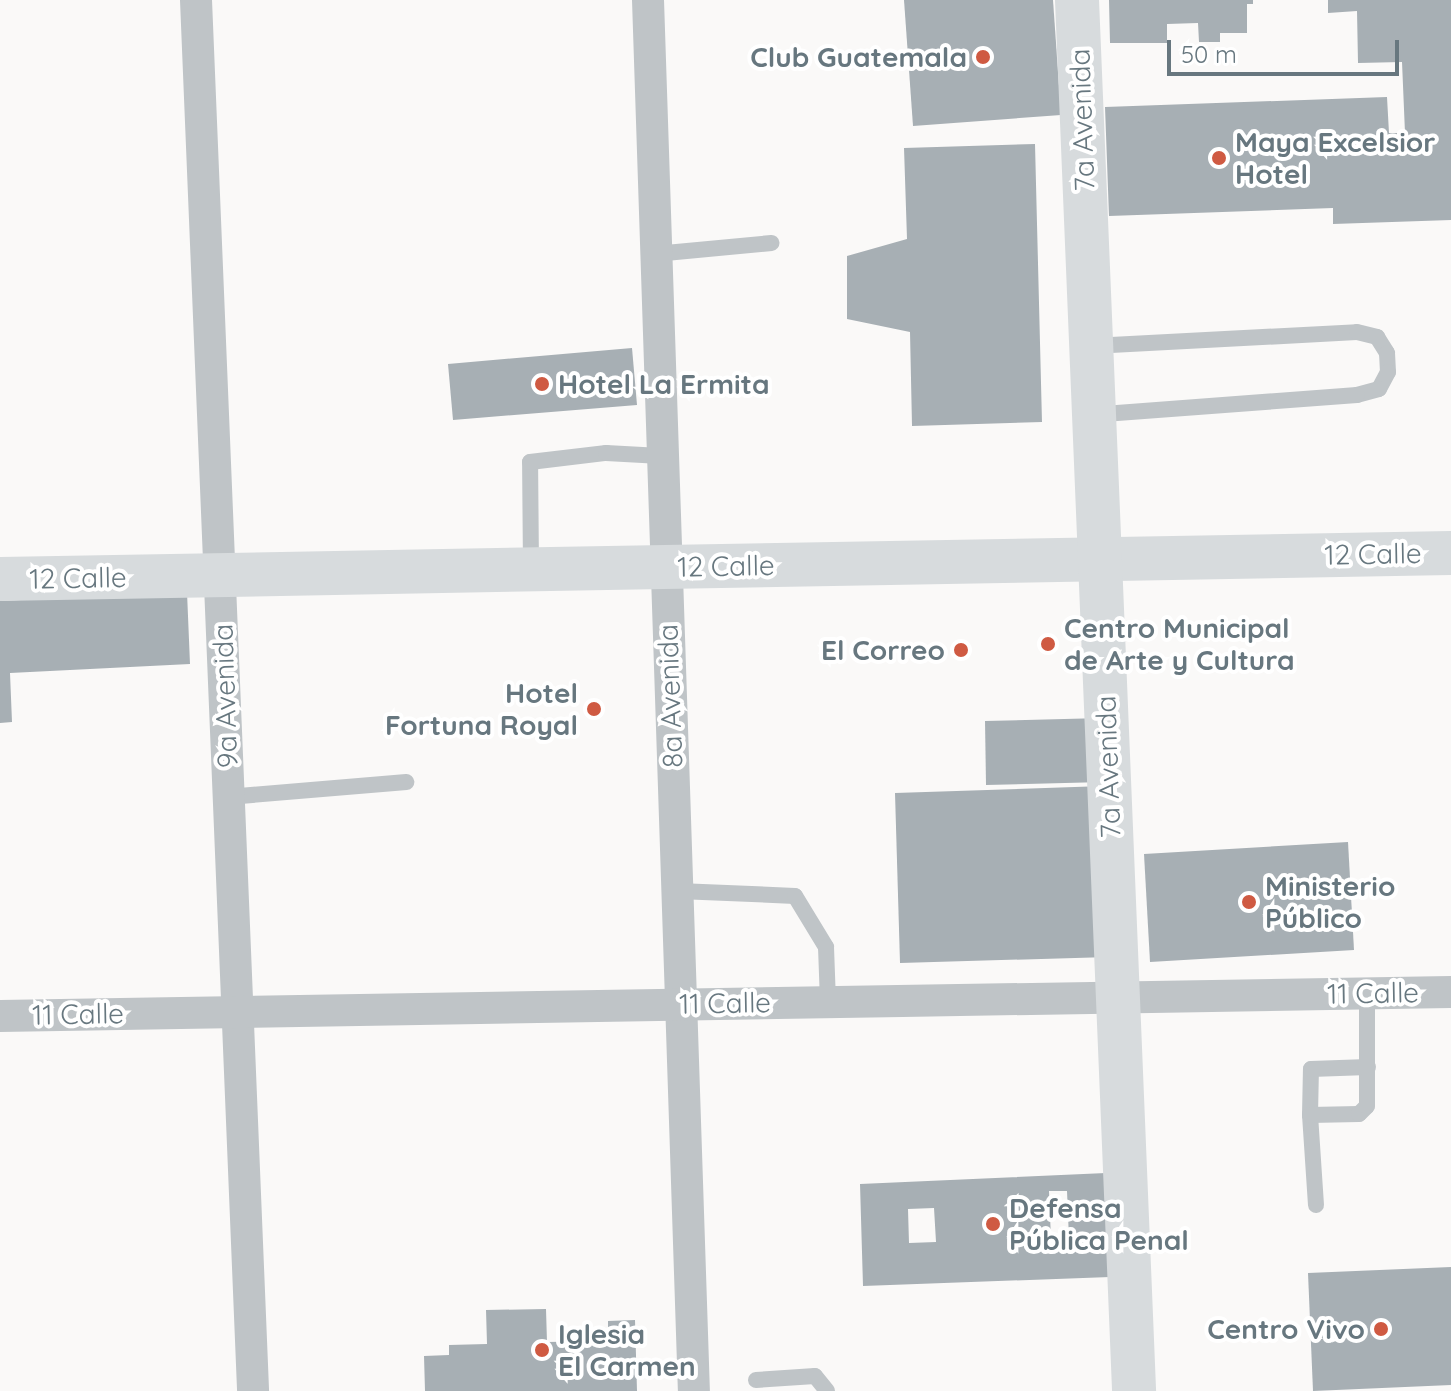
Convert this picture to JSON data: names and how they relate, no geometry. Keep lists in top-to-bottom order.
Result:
{
  "streets": {
    "street": [
      "7a Avenida",
      "12 Calle",
      "9a Avenida",
      "8a Avenida",
      "11 Calle"
    ]
  },
  "crossings": [
    ["7a Avenida", "12 Calle"],
    ["7a Avenida", "11 Calle"],
    ["12 Calle", "9a Avenida"],
    ["12 Calle", "8a Avenida"],
    ["9a Avenida", "11 Calle"],
    ["8a Avenida", "11 Calle"]
  ],
  "places": [
    "Club Guatemala",
    "Maya Excelsior Hotel",
    "Hotel La Ermita",
    "Centro Municipal de Arte y Cultura",
    "El Correo",
    "Hotel Fortuna Royal",
    "Ministerio Público",
    "Defensa Pública Penal",
    "Centro Vivo",
    "Iglesia El Carmen"
  ],
  "scale_bar": "50 m"
}
